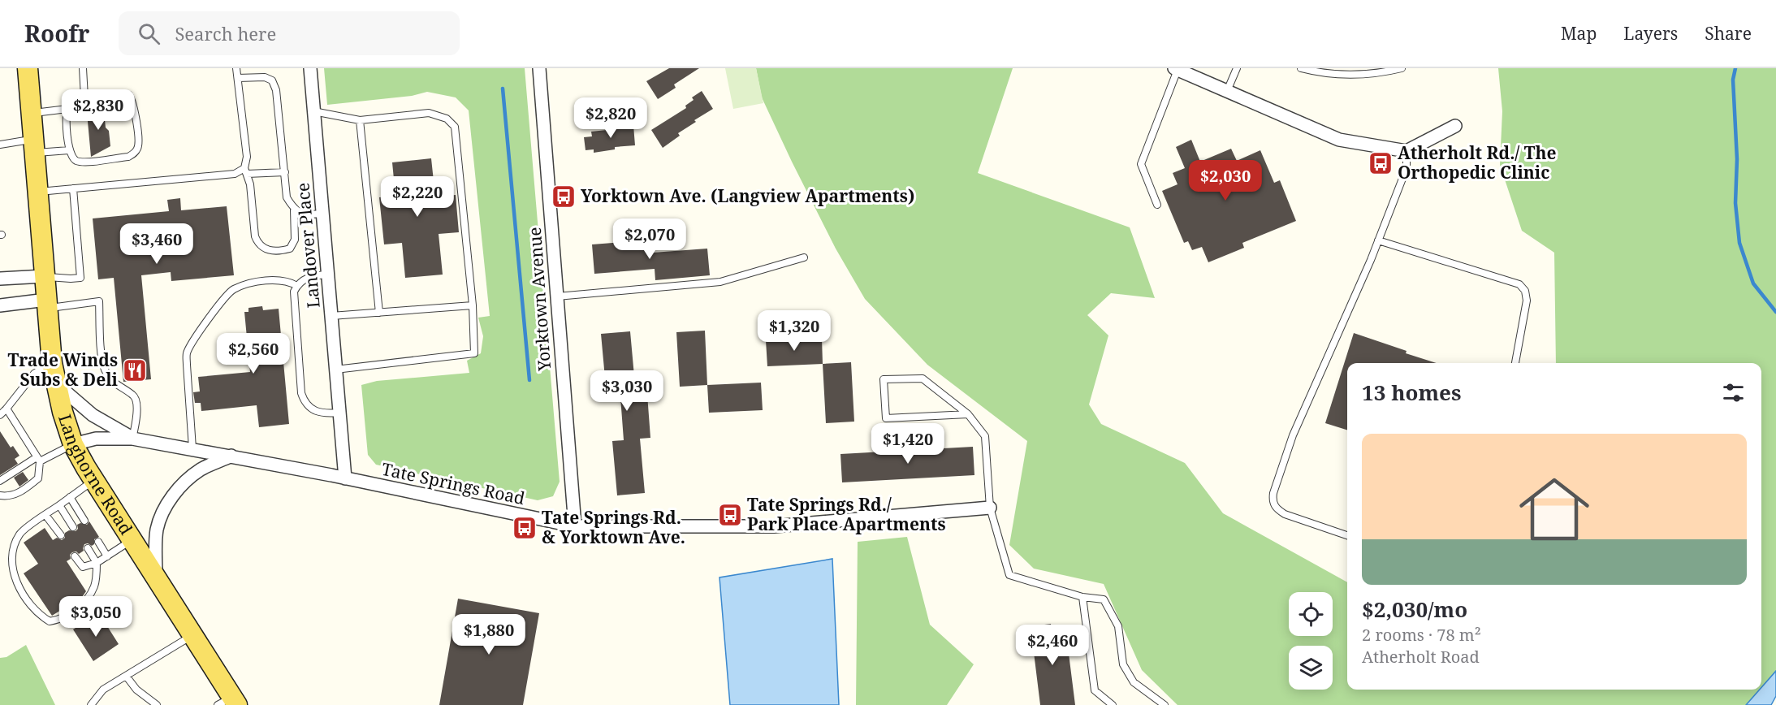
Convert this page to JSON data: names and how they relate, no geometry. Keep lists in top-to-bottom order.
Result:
{
  "streets": {
    "main road": ["Langhorne Road"],
    "street": ["Landover Place", "Yorktown Avenue", "Tate Springs Road"]
  },
  "crossings": [
    ["Landover Place", "Tate Springs Road"],
    ["Yorktown Avenue", "Tate Springs Road"],
    ["Langhorne Road", "Tate Springs Road"]
  ],
  "places": {
    "bus stop": [
      "Atherholt Rd./ The Orthopedic Clinic",
      "Yorktown Ave. (Langview Apartments)",
      "Tate Springs Rd./ Park Place Apartments",
      "Tate Springs Rd. & Yorktown Ave."
    ],
    "restaurant": ["Trade Winds Subs & Deli"]
  },
  "page": {
    "header": "Roofr",
    "search": "Search here",
    "nav": ["Map", "Layers", "Share"],
    "price": [
      "$2,830",
      "$2,820",
      "$2,030",
      "$2,220",
      "$2,070",
      "$3,460",
      "$1,320",
      "$2,560",
      "$3,030",
      "$1,420",
      "$3,050",
      "$1,880",
      "$2,460"
    ],
    "heading": "13 homes",
    "list": [
      {
        "name": "$2,030/mo",
        "note": "2 rooms · 78 m² · Atherholt Road"
      }
    ]
  }
}
